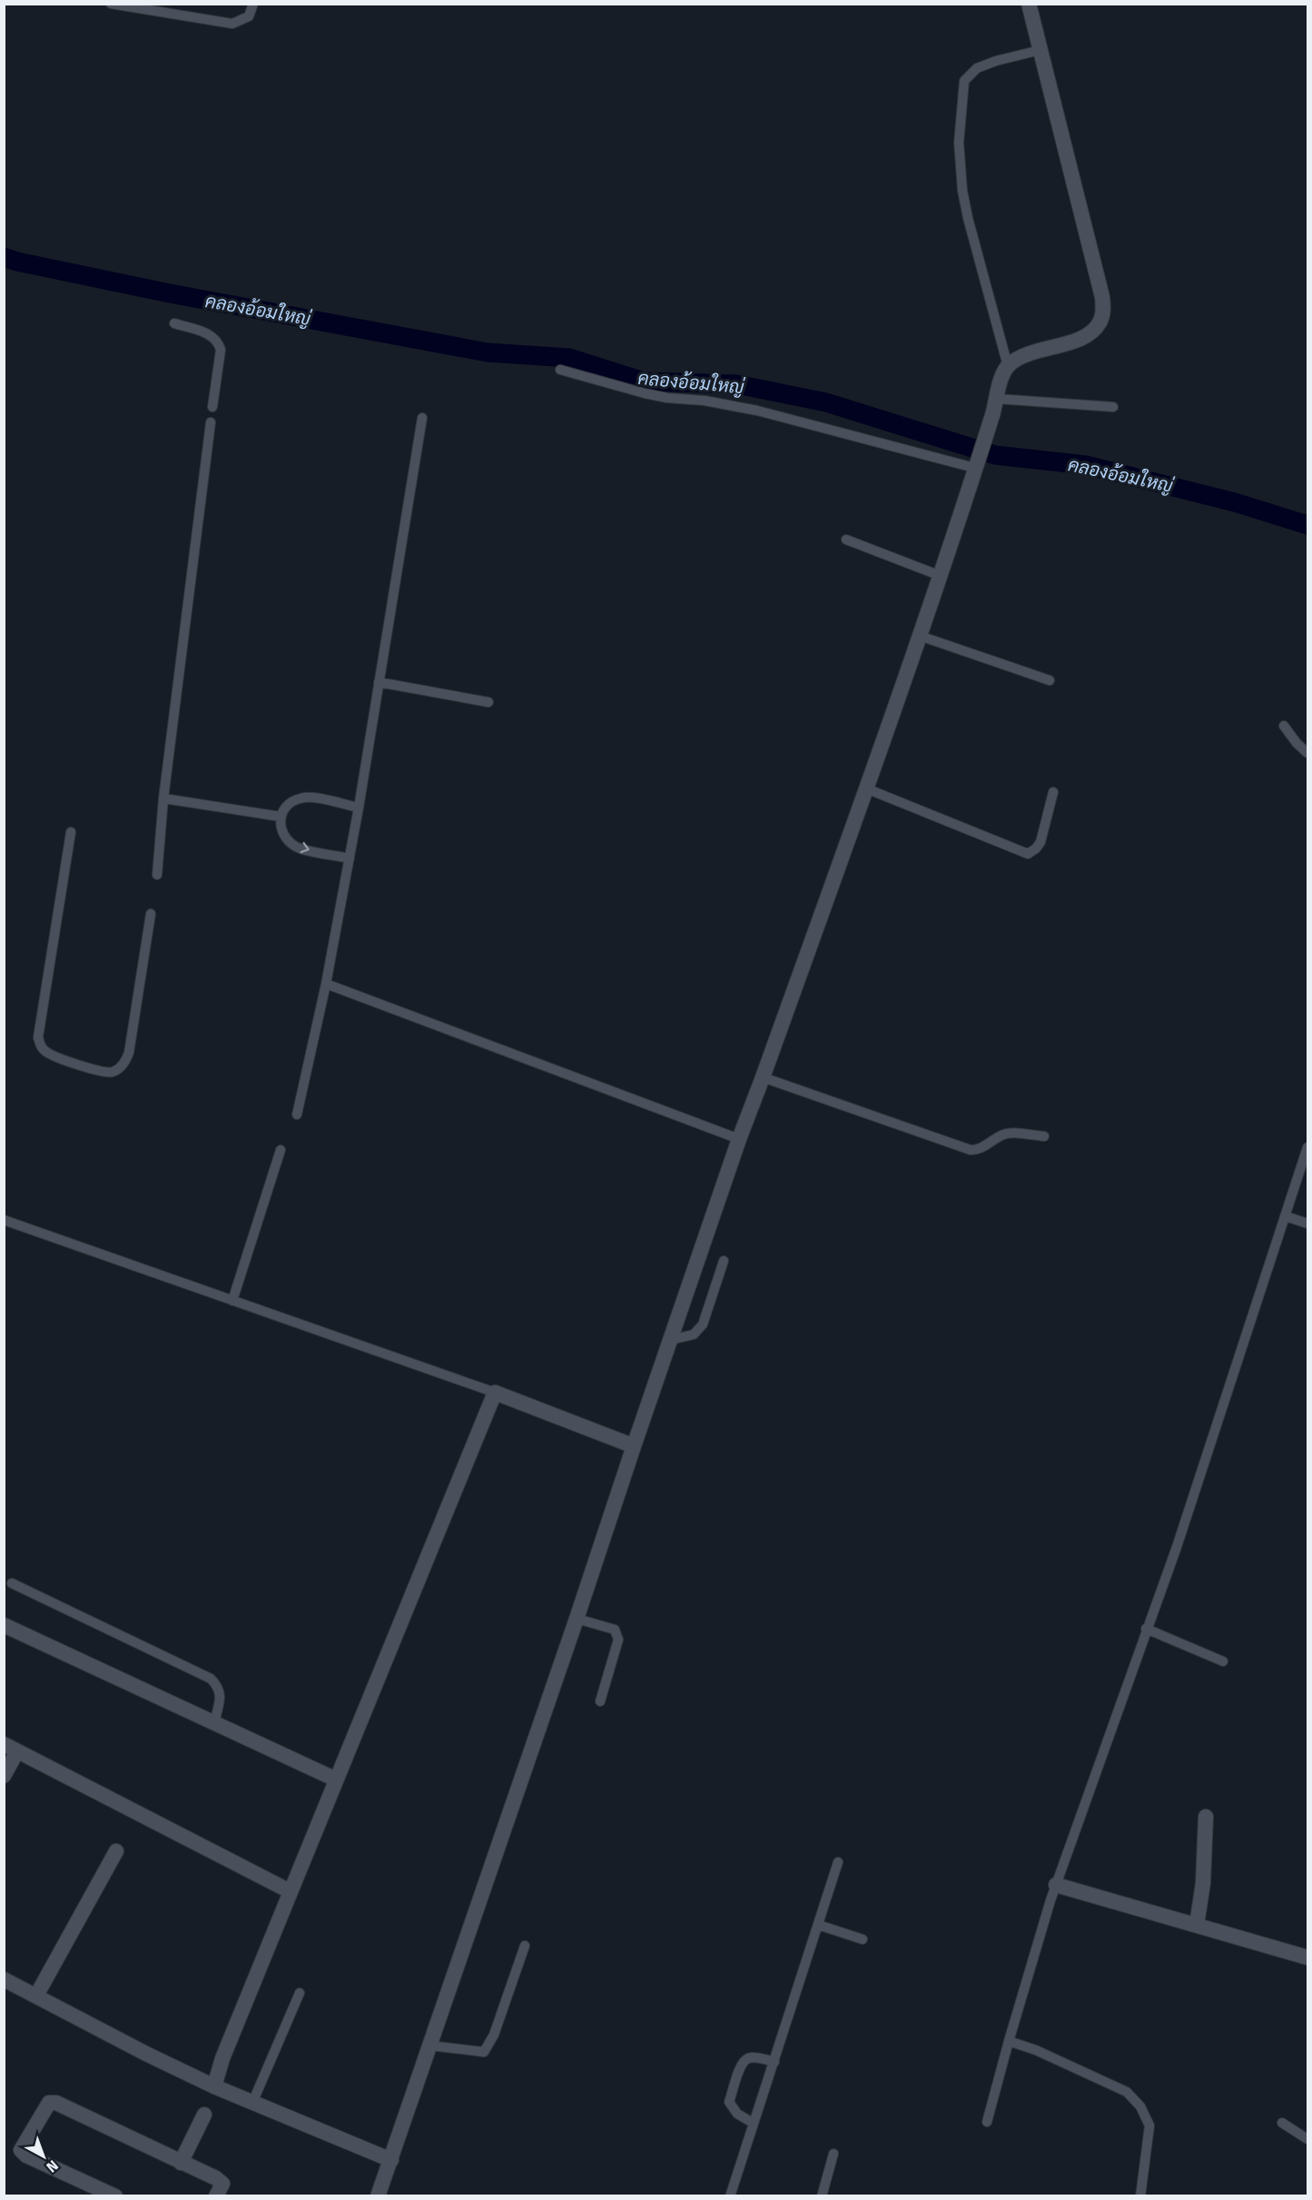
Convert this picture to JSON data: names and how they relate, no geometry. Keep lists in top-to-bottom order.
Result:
{
  "water": ["คลองอ้อมใหญ่"],
  "north": "bottom right"
}
